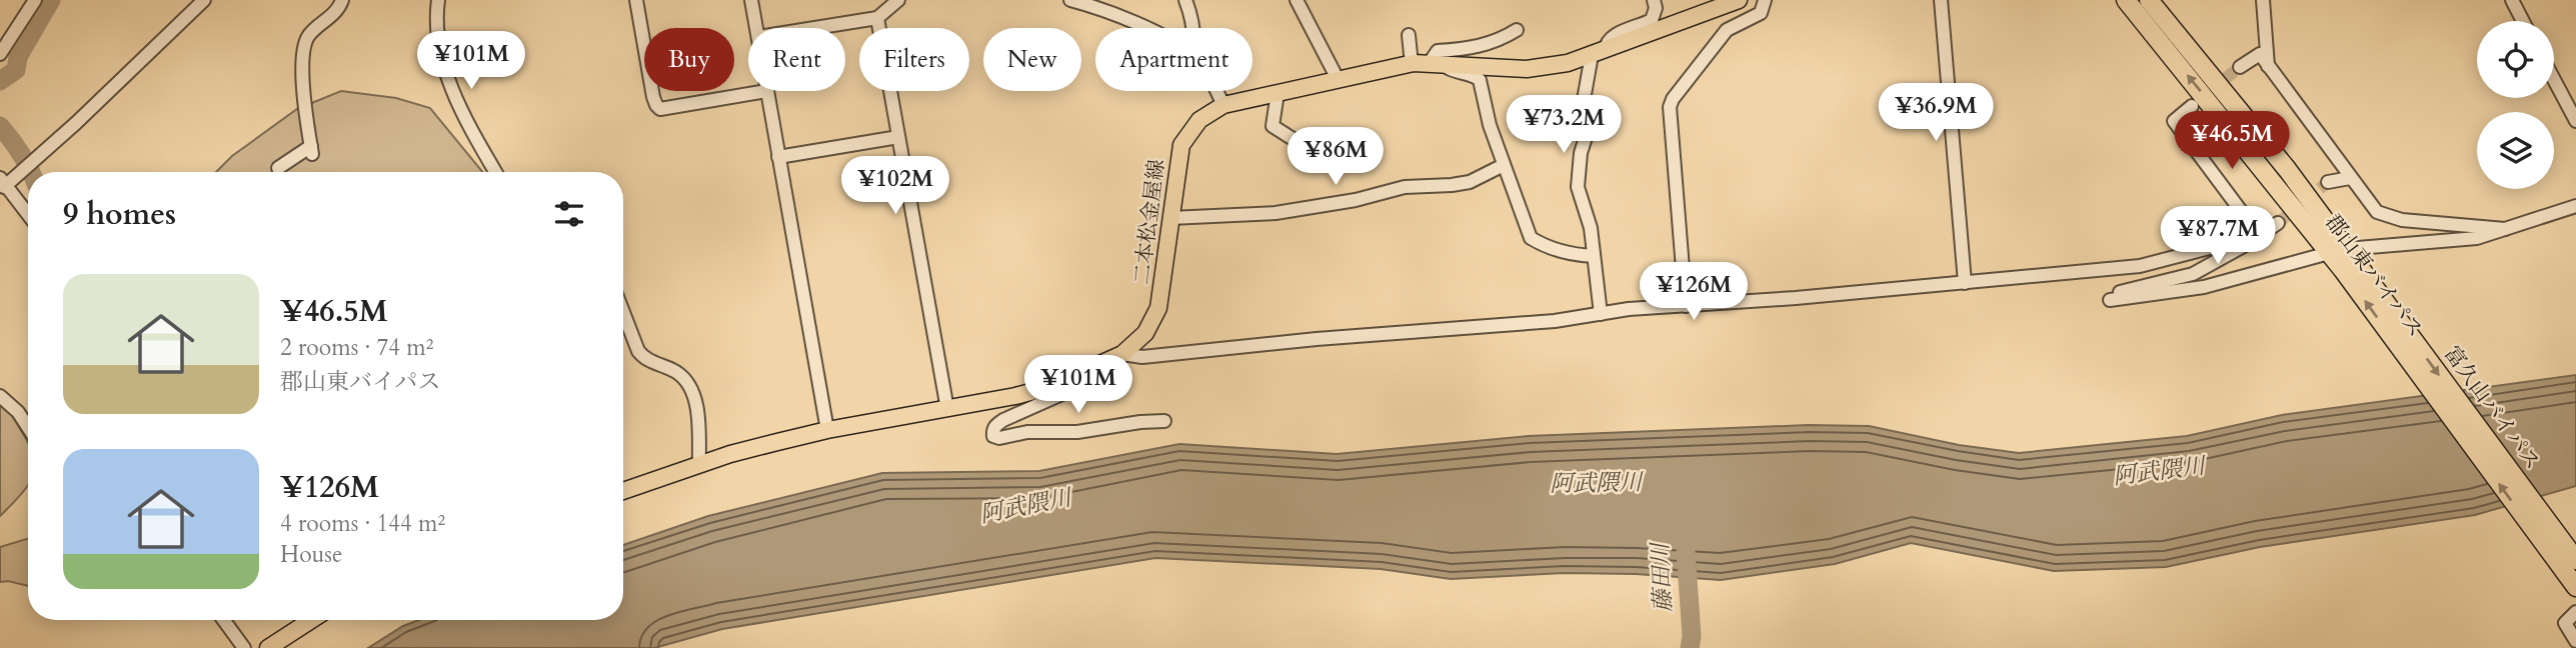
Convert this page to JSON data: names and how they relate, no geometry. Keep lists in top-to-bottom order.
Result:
{
  "streets": {
    "highway": ["郡山東バイパス", "富久山バイパス"],
    "main road": ["二本松金屋線"]
  },
  "crossings": [
    ["郡山東バイパス", "富久山バイパス"]
  ],
  "one_way": ["富久山バイパス"],
  "water": ["阿武隈川", "藤田川"],
  "page": {
    "chip": [
      "Buy",
      "Rent",
      "Filters",
      "New",
      "Apartment"
    ],
    "price": [
      "¥101M",
      "¥36.9M",
      "¥73.2M",
      "¥46.5M",
      "¥86M",
      "¥102M",
      "¥87.7M",
      "¥126M",
      "¥101M"
    ],
    "heading": "9 homes",
    "list": [
      {
        "name": "¥46.5M",
        "note": "2 rooms · 74 m² · 郡山東バイパス"
      },
      {
        "name": "¥126M",
        "note": "4 rooms · 144 m² · House"
      }
    ]
  }
}
